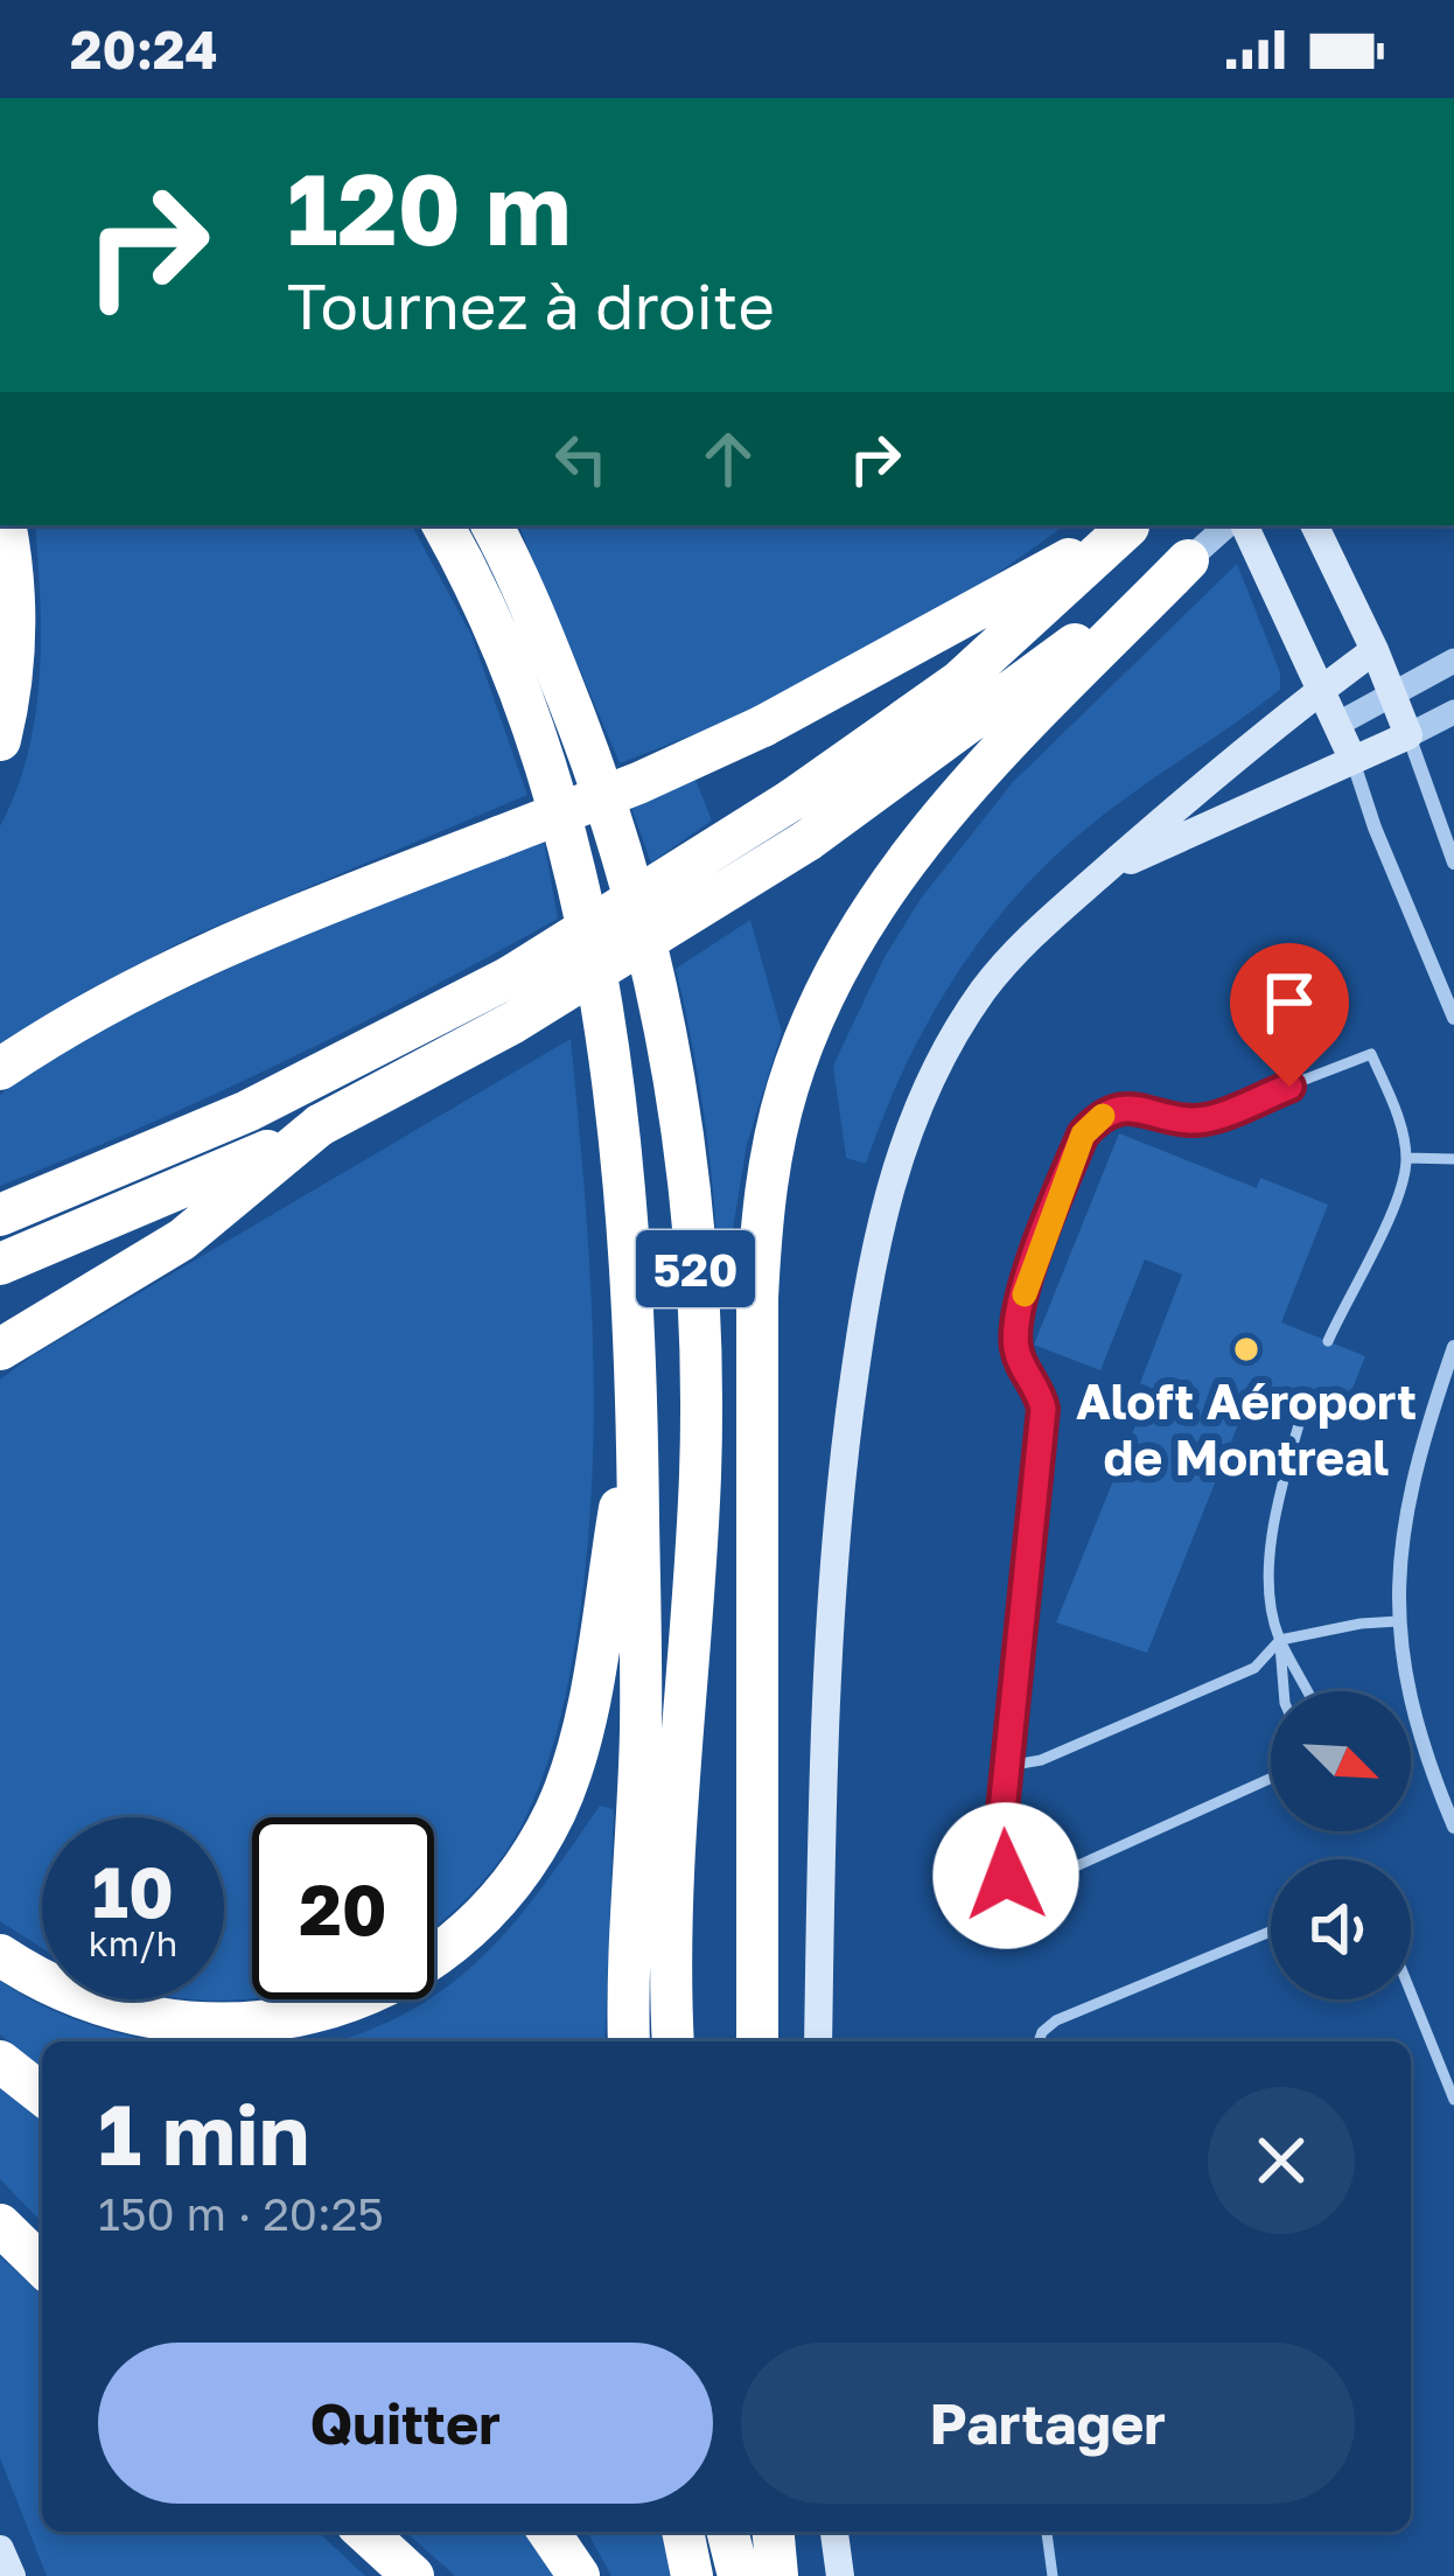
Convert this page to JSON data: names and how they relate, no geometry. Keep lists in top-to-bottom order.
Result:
{
  "streets": {
    "highway": ["520"]
  },
  "places": ["Aloft Aéroport de Montreal"],
  "north": "bottom right",
  "page": {
    "status": "20:24",
    "turn": ["120 m", "Tournez à droite"],
    "speed": "10 km/h",
    "limit": "20",
    "heading": ["1 min", "150 m · 20:25"],
    "buttons": ["Quitter", "Partager"]
  }
}
